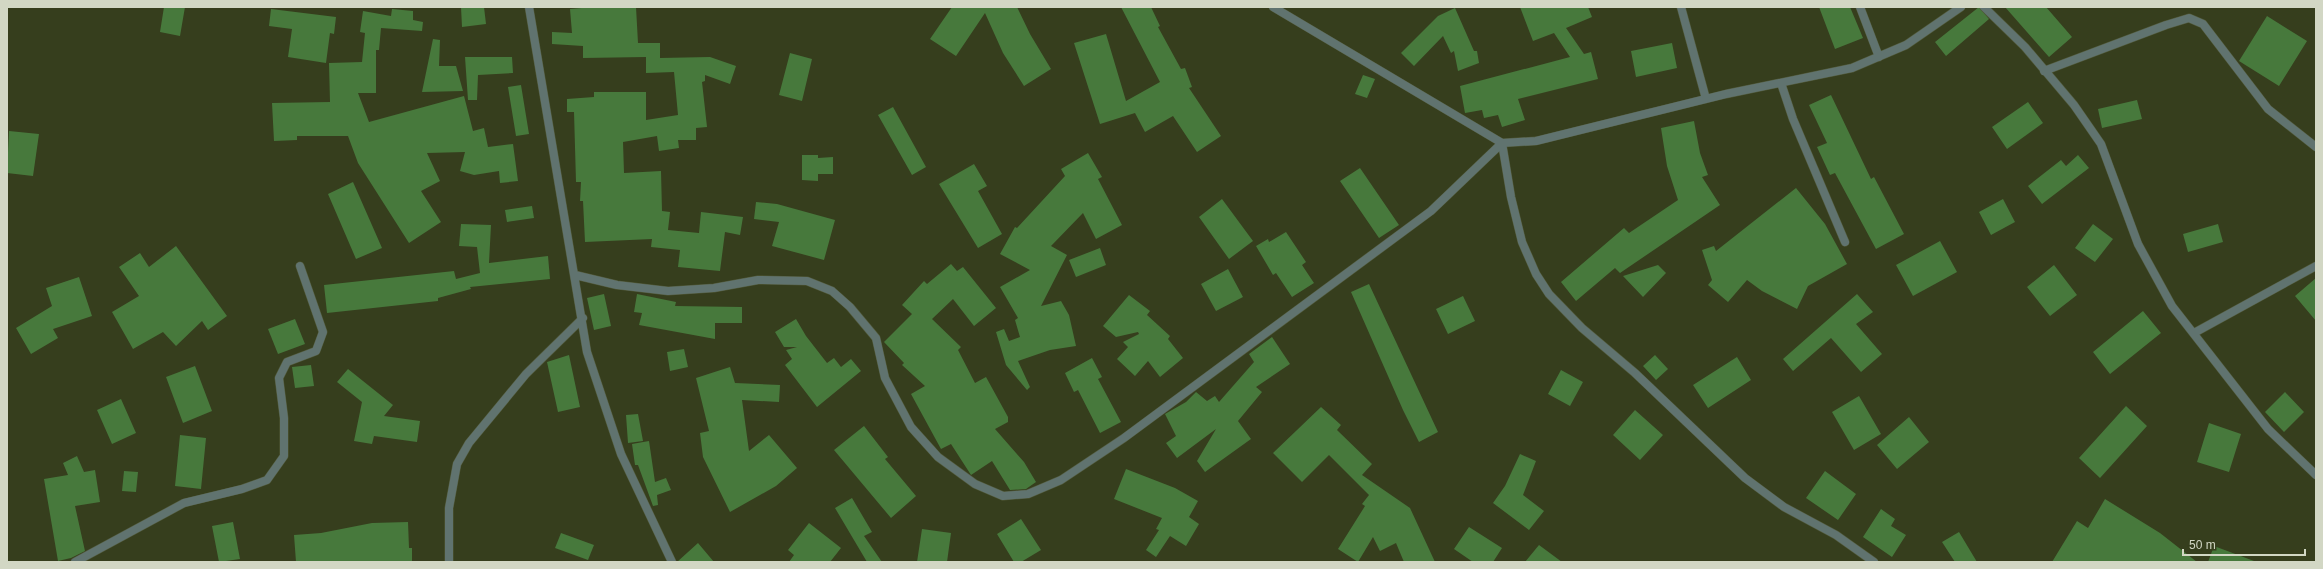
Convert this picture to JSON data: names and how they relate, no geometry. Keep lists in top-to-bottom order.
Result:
{
  "scale_bar": "50 m"
}
